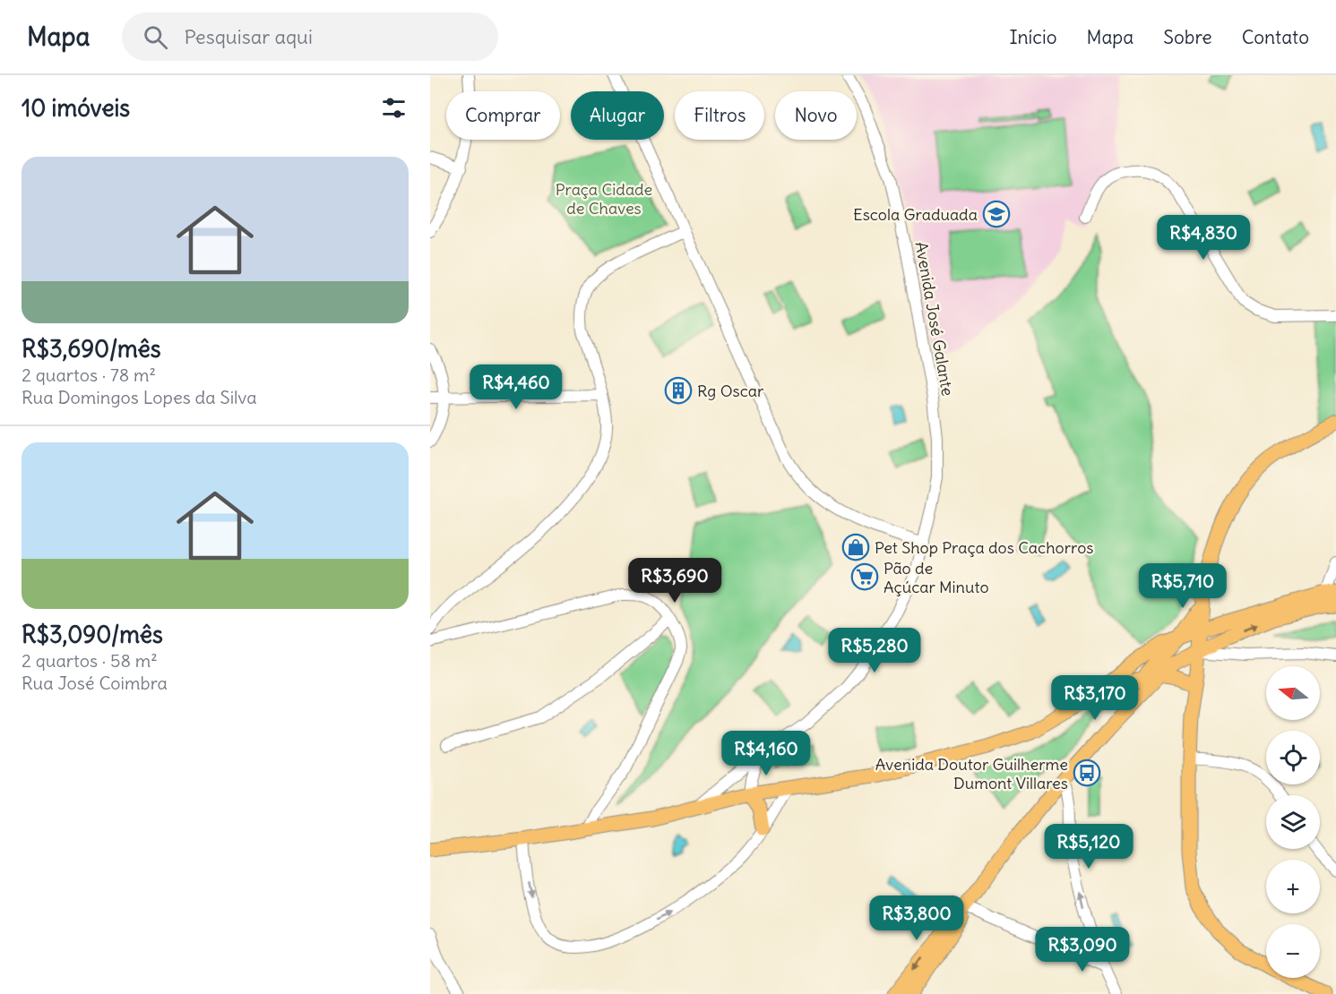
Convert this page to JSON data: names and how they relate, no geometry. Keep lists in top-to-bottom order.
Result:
{
  "streets": {
    "street": ["Avenida José Galante"]
  },
  "parks": ["Praça Cidade de Chaves"],
  "places": {
    "school or university": ["Escola Graduada"],
    "building": ["Rg Oscar"],
    "shop": ["Pet Shop Praça dos Cachorros"],
    "supermarket": ["Pão de Açúcar Minuto"],
    "bus stop": ["Avenida Doutor Guilherme Dumont Villares"]
  },
  "north": "left",
  "page": {
    "header": "Mapa",
    "search": "Pesquisar aqui",
    "nav": [
      "Início",
      "Mapa",
      "Sobre",
      "Contato"
    ],
    "heading": "10 imóveis",
    "chip": [
      "Comprar",
      "Alugar",
      "Filtros",
      "Novo"
    ],
    "list": [
      {
        "name": "R$3,690/mês",
        "note": "2 quartos · 78 m² · Rua Domingos Lopes da Silva"
      },
      {
        "name": "R$3,090/mês",
        "note": "2 quartos · 58 m² · Rua José Coimbra"
      }
    ],
    "price": [
      "R$4,830",
      "R$4,460",
      "R$3,690",
      "R$5,710",
      "R$5,280",
      "R$3,170",
      "R$4,160",
      "R$5,120",
      "R$3,800",
      "R$3,090"
    ],
    "map_buttons": ["+", "−"]
  }
}
